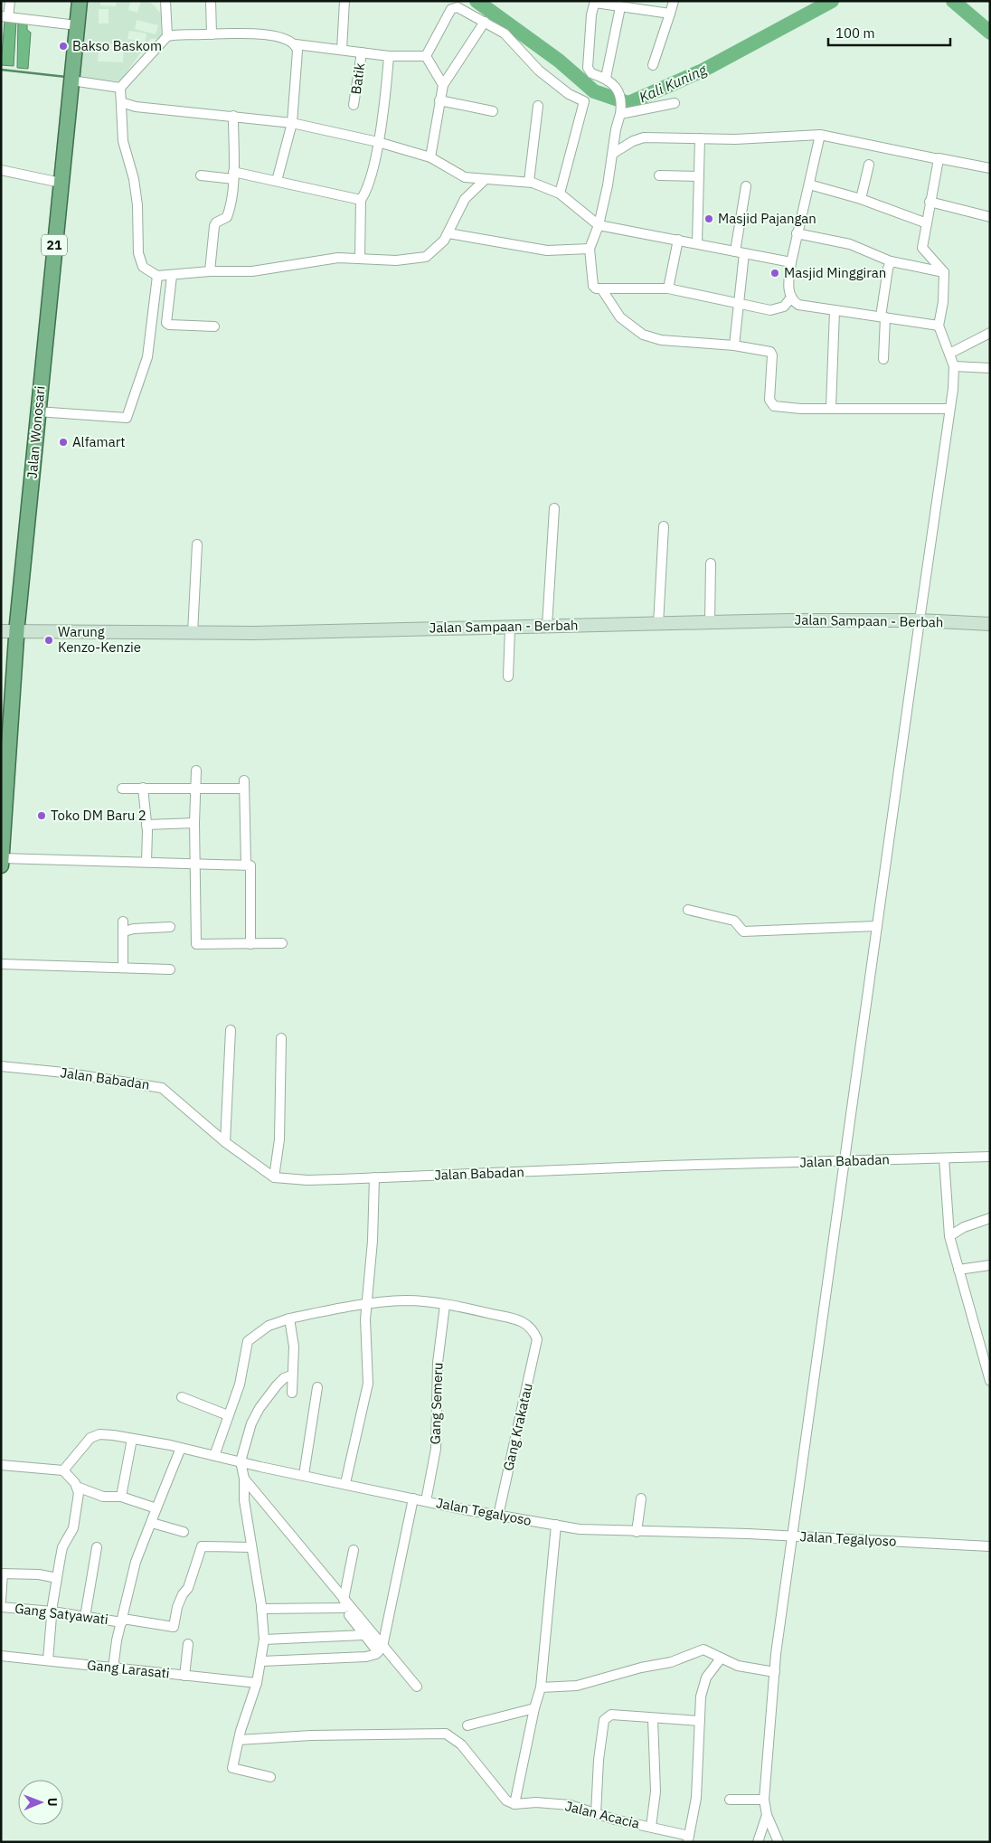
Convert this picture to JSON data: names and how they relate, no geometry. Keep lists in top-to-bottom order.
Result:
{
  "streets": {
    "highway": ["21", "Jalan Wonosari"],
    "main road": ["Jalan Sampaan - Berbah"],
    "street": [
      "Batik",
      "Jalan Babadan",
      "Gang Semeru",
      "Gang Krakatau",
      "Jalan Tegalyoso",
      "Gang Satyawati",
      "Gang Larasati",
      "Jalan Acacia"
    ]
  },
  "crossings": [
    ["Jalan Wonosari", "Jalan Sampaan - Berbah"],
    ["Gang Semeru", "Gang Krakatau"],
    ["Gang Semeru", "Jalan Tegalyoso"],
    ["Gang Krakatau", "Jalan Tegalyoso"]
  ],
  "water": ["Kali Kuning"],
  "places": [
    "Bakso Baskom",
    "Masjid Pajangan",
    "Masjid Minggiran",
    "Alfamart",
    "Warung Kenzo-Kenzie",
    "Toko DM Baru 2"
  ],
  "scale_bar": "100 m",
  "north": "right"
}
